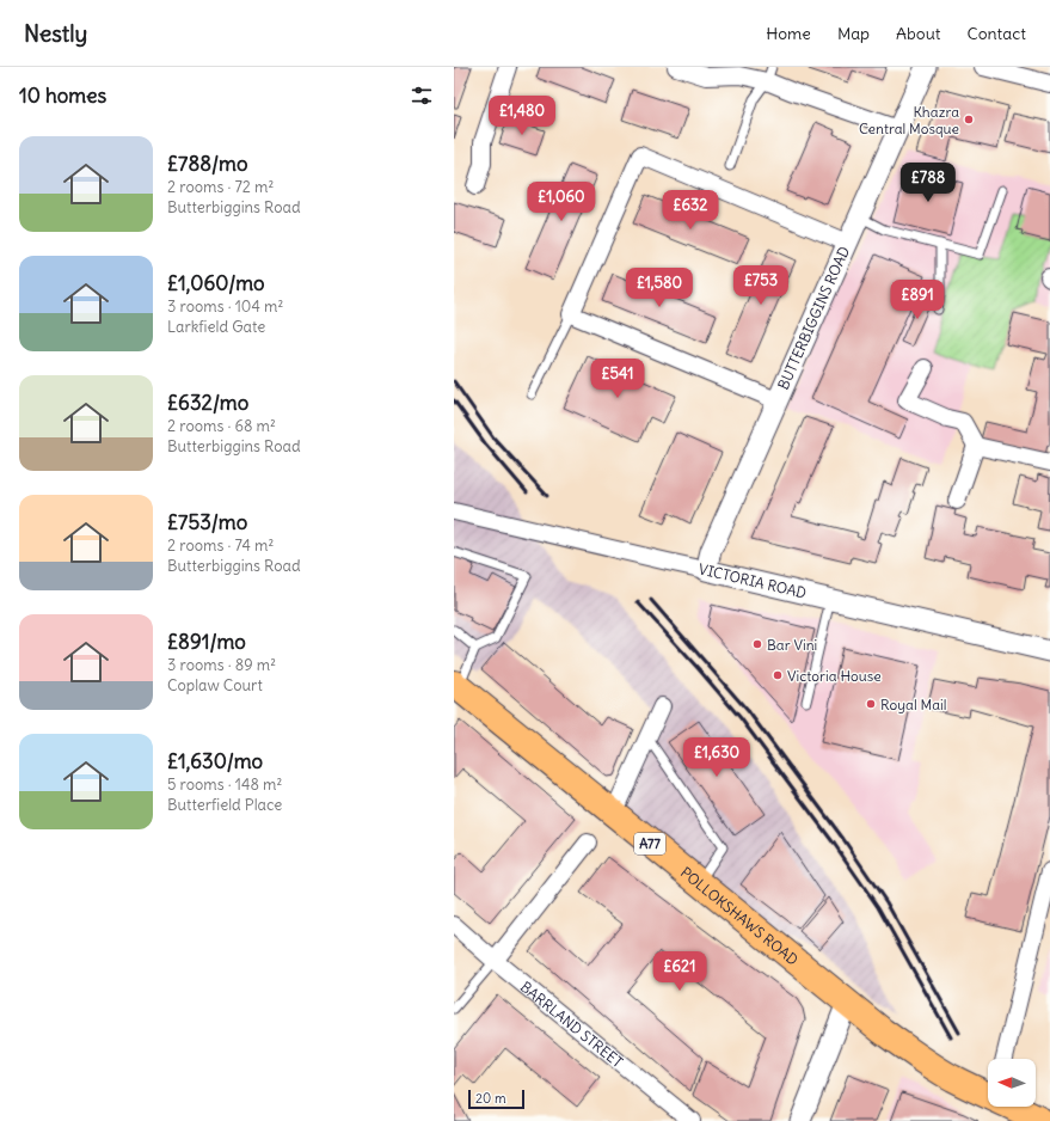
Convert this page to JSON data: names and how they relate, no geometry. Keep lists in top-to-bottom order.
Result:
{
  "streets": {
    "main road": ["A77", "POLLOKSHAWS ROAD"],
    "street": ["BUTTERBIGGINS ROAD", "VICTORIA ROAD", "BARRLAND STREET"]
  },
  "crossings": [
    ["BUTTERBIGGINS ROAD", "VICTORIA ROAD"]
  ],
  "places": [
    "Khazra Central Mosque",
    "Bar Vini",
    "Victoria House",
    "Royal Mail"
  ],
  "scale_bar": "20 m",
  "north": "left",
  "page": {
    "header": "Nestly",
    "nav": [
      "Home",
      "Map",
      "About",
      "Contact"
    ],
    "heading": "10 homes",
    "price": [
      "£1,480",
      "£788",
      "£1,060",
      "£632",
      "£753",
      "£1,580",
      "£891",
      "£541",
      "£1,630",
      "£621"
    ],
    "list": [
      {
        "name": "£788/mo",
        "note": "2 rooms · 72 m² · Butterbiggins Road"
      },
      {
        "name": "£1,060/mo",
        "note": "3 rooms · 104 m² · Larkfield Gate"
      },
      {
        "name": "£632/mo",
        "note": "2 rooms · 68 m² · Butterbiggins Road"
      },
      {
        "name": "£753/mo",
        "note": "2 rooms · 74 m² · Butterbiggins Road"
      },
      {
        "name": "£891/mo",
        "note": "3 rooms · 89 m² · Coplaw Court"
      },
      {
        "name": "£1,630/mo",
        "note": "5 rooms · 148 m² · Butterfield Place"
      }
    ],
    "scale": "20 m"
  }
}
